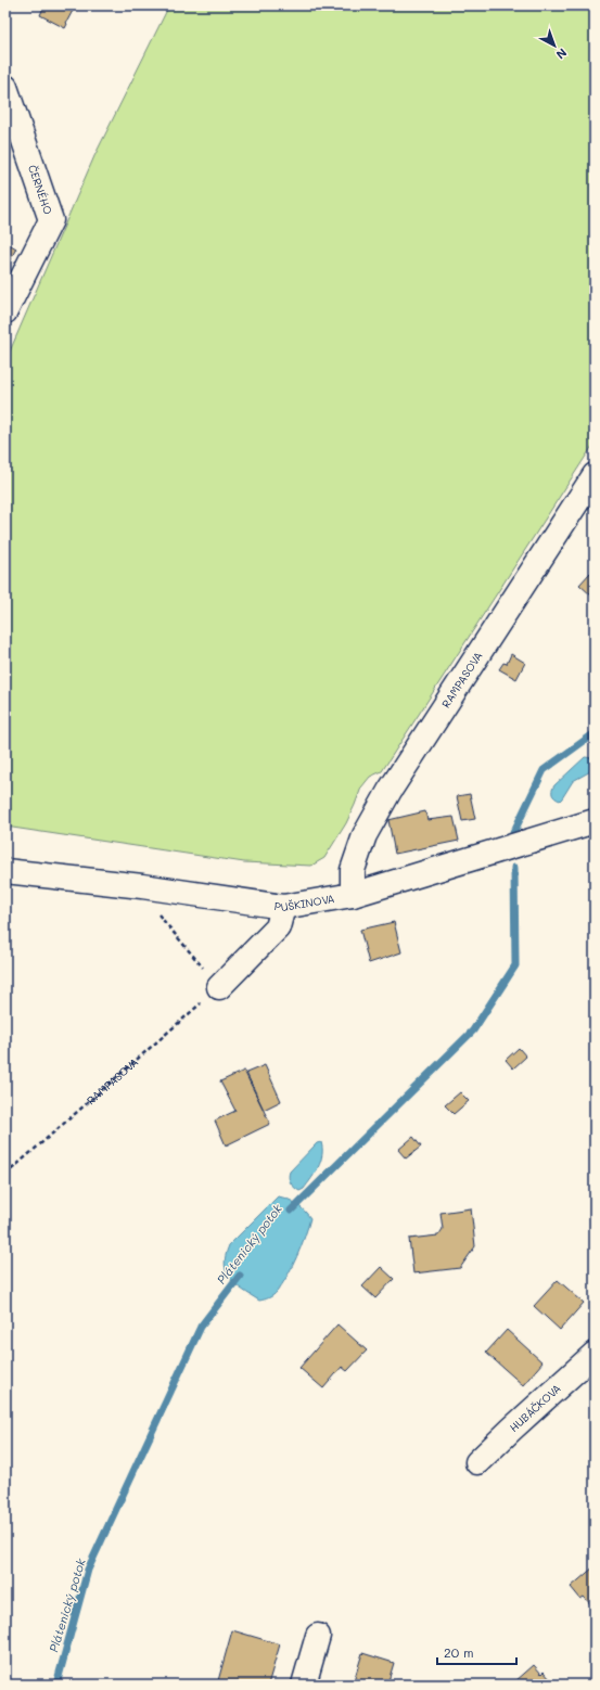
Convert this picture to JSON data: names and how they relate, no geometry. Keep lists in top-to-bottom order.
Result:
{
  "streets": {
    "street": [
      "ČERNÉHO",
      "RAMPASOVA",
      "PUŠKINOVA",
      "HUBÁČKOVA"
    ]
  },
  "crossings": [
    ["RAMPASOVA", "PUŠKINOVA"]
  ],
  "water": ["Plátenický potok"],
  "scale_bar": "20 m",
  "north": "bottom right"
}
